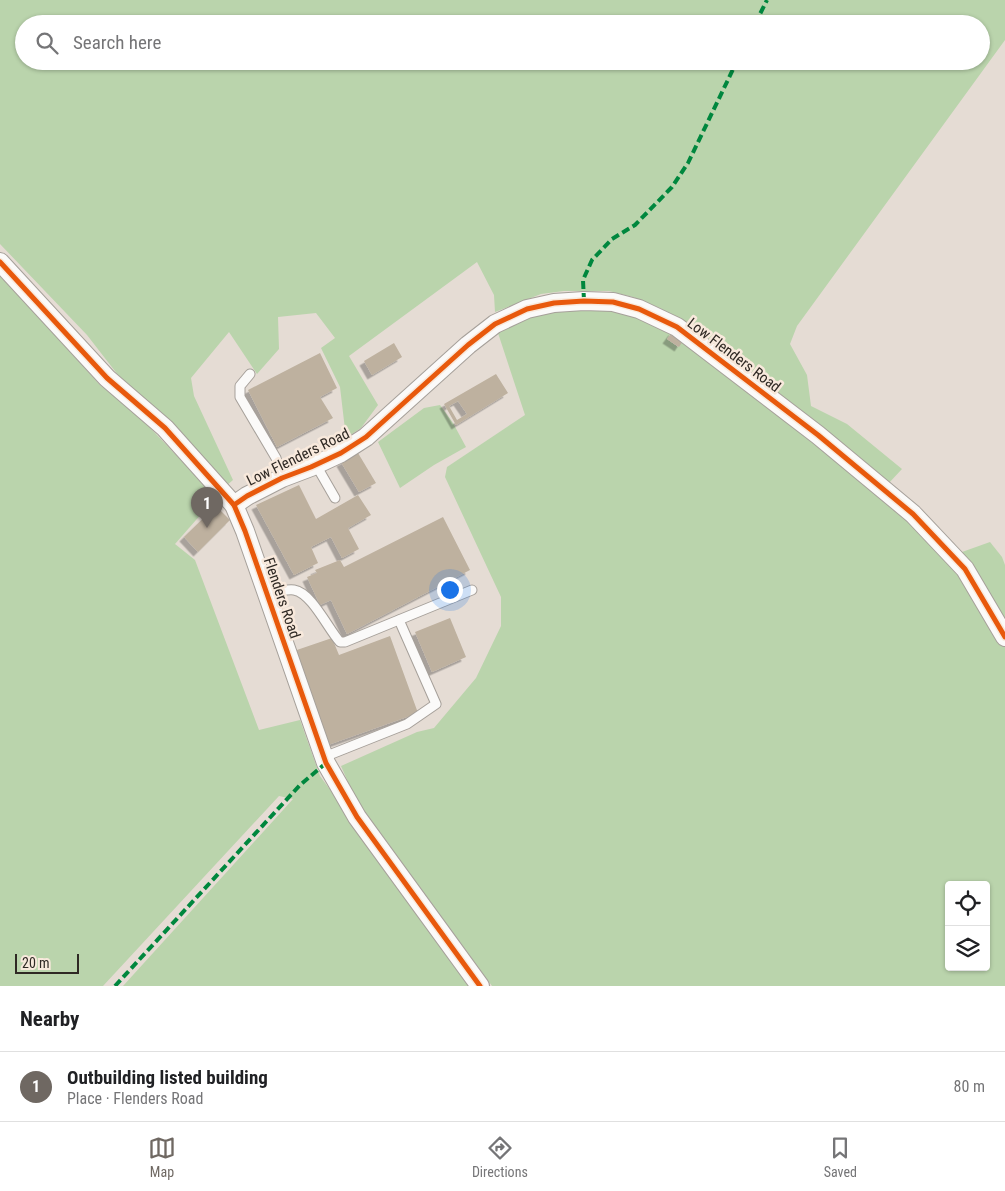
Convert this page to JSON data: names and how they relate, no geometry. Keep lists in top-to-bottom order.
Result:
{
  "streets": {
    "street": ["Low Flenders Road", "Flenders Road"]
  },
  "crossings": [
    ["Low Flenders Road", "Flenders Road"]
  ],
  "scale_bar": "20 m",
  "page": {
    "search": "Search here",
    "pins": "1",
    "scale": "20 m",
    "heading": "Nearby",
    "list": [
      {
        "mark": "1",
        "name": "Outbuilding listed building",
        "note": "Place · Flenders Road",
        "value": "80 m"
      }
    ],
    "nav": ["Map", "Directions", "Saved"]
  }
}
